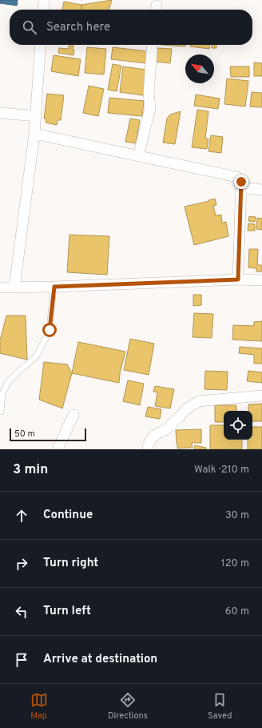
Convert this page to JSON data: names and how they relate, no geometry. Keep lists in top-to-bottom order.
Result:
{
  "scale_bar": "50 m",
  "north": "top left",
  "page": {
    "search": "Search here",
    "scale": "50 m",
    "heading": ["3 min", "Walk · 210 m"],
    "list": [
      ["Continue", "30 m"],
      ["Turn right", "120 m"],
      ["Turn left", "60 m"],
      "Arrive at destination"
    ],
    "nav": ["Map", "Directions", "Saved"]
  }
}
